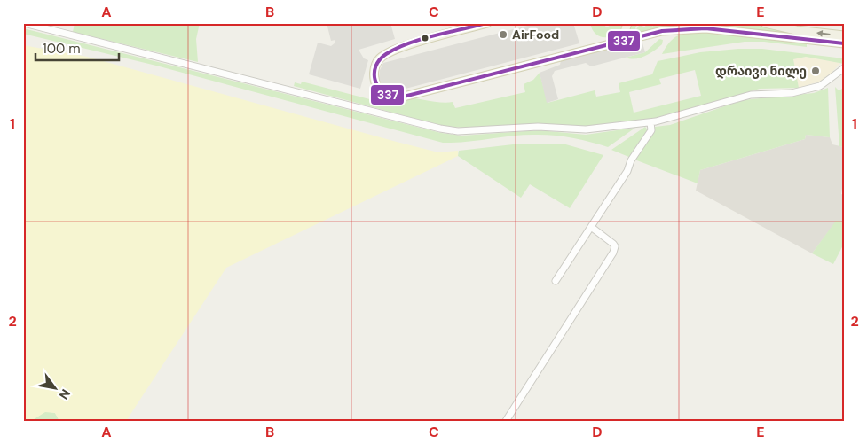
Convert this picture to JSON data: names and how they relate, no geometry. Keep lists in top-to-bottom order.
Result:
{
  "places": ["AirFood", "დრაივი ნილე"],
  "lines": ["transit line 337"],
  "scale_bar": "100 m",
  "north": "bottom right",
  "grid": {
    "columns": [
      "A",
      "B",
      "C",
      "D",
      "E"
    ],
    "rows": ["1", "2"]
  }
}
